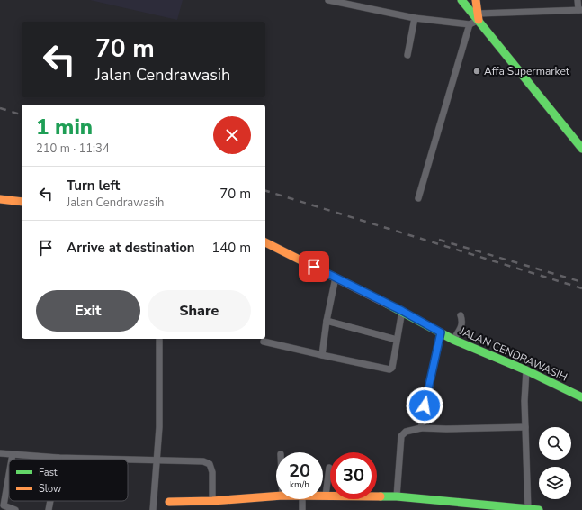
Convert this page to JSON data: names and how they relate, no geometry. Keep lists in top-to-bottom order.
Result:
{
  "streets": {
    "main road": ["JALAN CENDRAWASIH"]
  },
  "places": ["Affa Supermarket"],
  "legend": ["Fast", "Slow"],
  "page": {
    "turn": ["70 m", "Jalan Cendrawasih"],
    "heading": ["1 min", "210 m · 11:34"],
    "list": [
      {
        "name": "Turn left",
        "note": "Jalan Cendrawasih",
        "value": "70 m"
      },
      {
        "name": "Arrive at destination",
        "value": "140 m"
      }
    ],
    "buttons": ["Exit", "Share"],
    "speed": "20 km/h",
    "limit": "30"
  }
}
